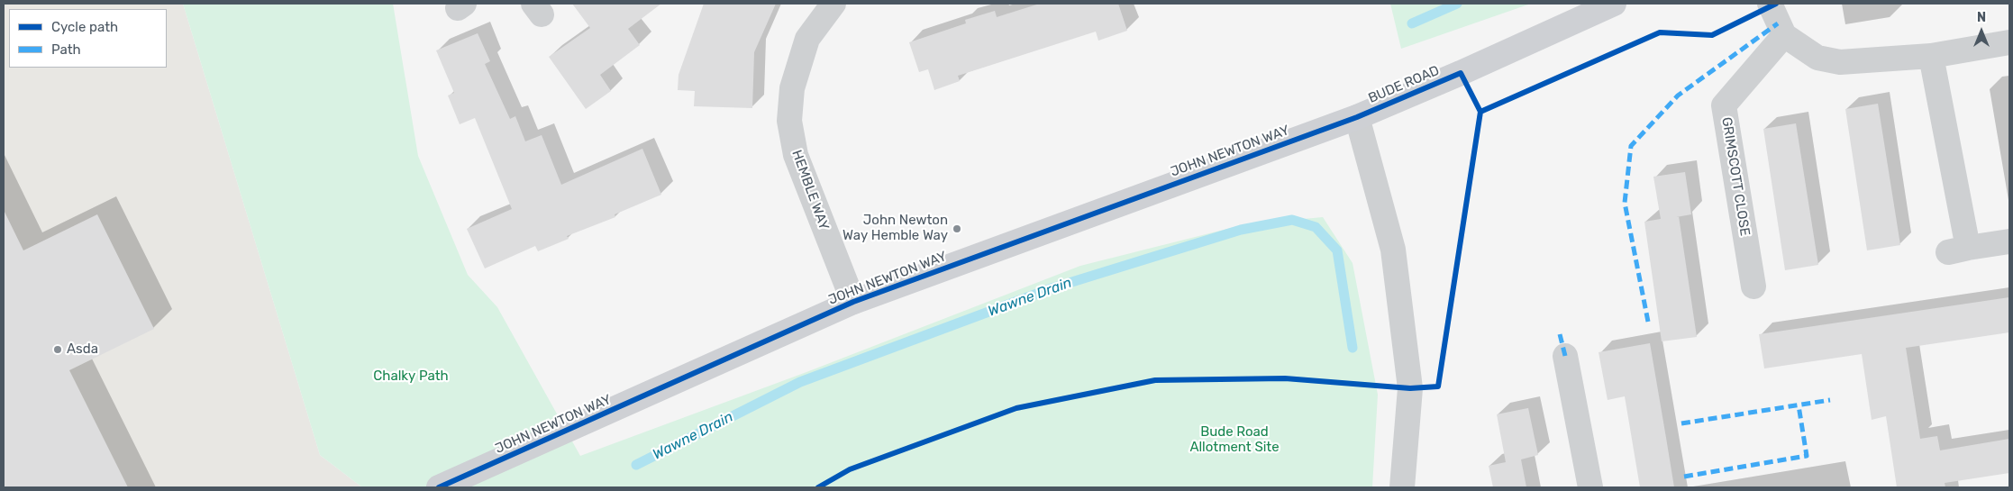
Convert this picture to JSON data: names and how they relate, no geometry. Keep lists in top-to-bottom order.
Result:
{
  "streets": {
    "street": [
      "BUDE ROAD",
      "JOHN NEWTON WAY",
      "GRIMSCOTT CLOSE",
      "HEMBLE WAY"
    ]
  },
  "crossings": [
    ["BUDE ROAD", "JOHN NEWTON WAY"],
    ["JOHN NEWTON WAY", "HEMBLE WAY"]
  ],
  "water": ["Wawne Drain"],
  "parks": ["Chalky Path", "Bude Road Allotment Site"],
  "places": ["John Newton Way Hemble Way", "Asda"],
  "legend": ["Cycle path", "Path"],
  "north": "top"
}
